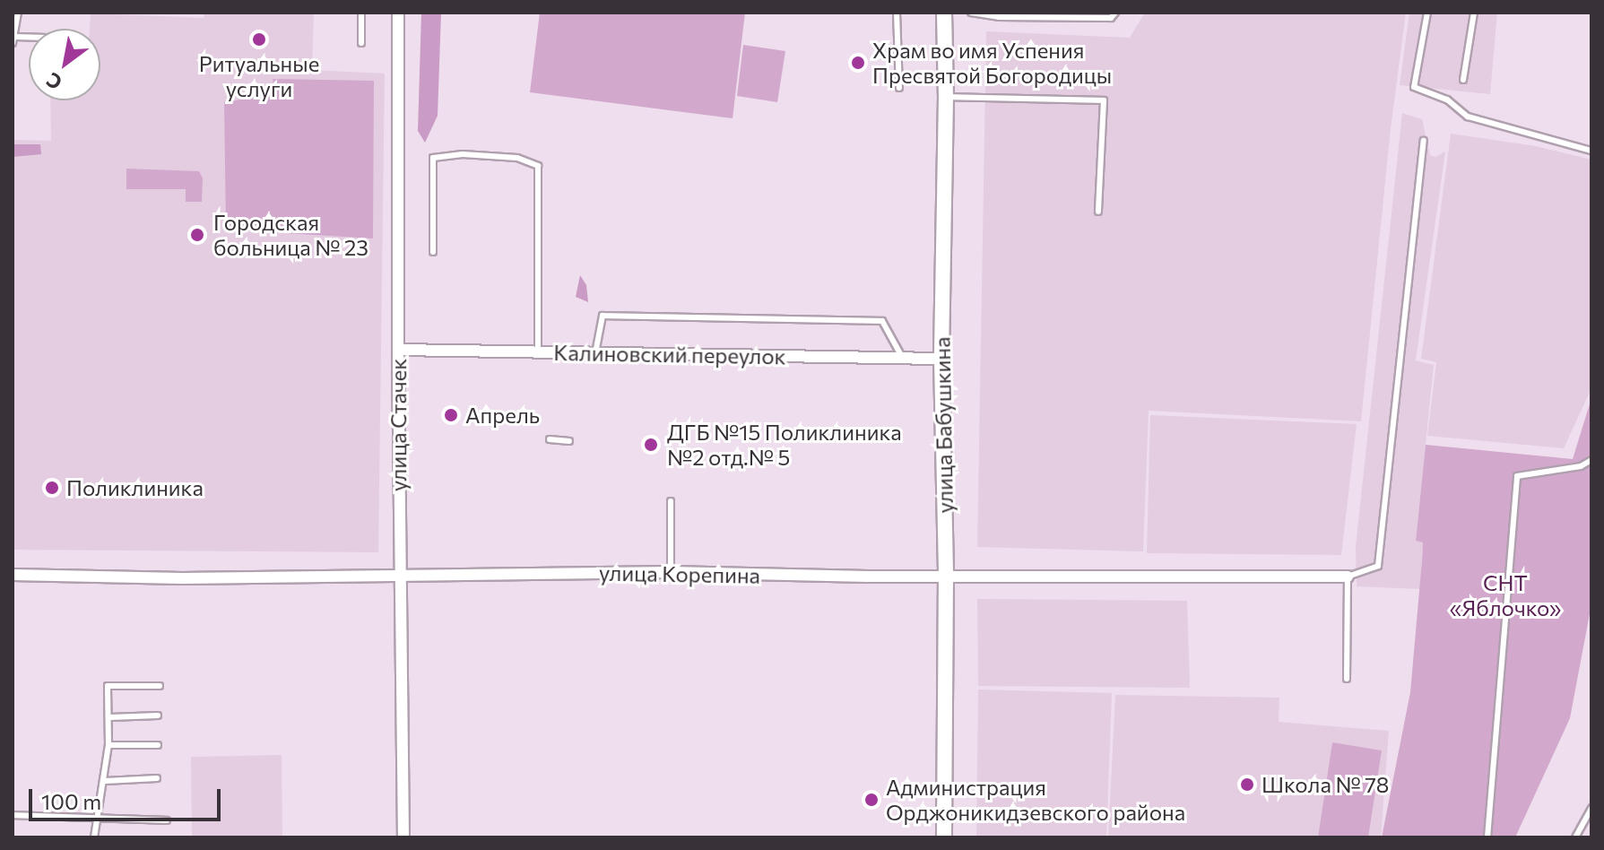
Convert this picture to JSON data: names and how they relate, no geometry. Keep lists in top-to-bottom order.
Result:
{
  "streets": {
    "street": [
      "Калиновский переулок",
      "улица Стачек",
      "улица Бабушкина",
      "улица Корепина"
    ]
  },
  "crossings": [
    ["Калиновский переулок", "улица Стачек"],
    ["Калиновский переулок", "улица Бабушкина"],
    ["улица Стачек", "улица Корепина"],
    ["улица Бабушкина", "улица Корепина"]
  ],
  "parks": ["СНТ «Яблочко»"],
  "places": [
    "Ритуальные услуги",
    "Храм во имя Успения Пресвятой Богородицы",
    "Городская больница № 23",
    "Апрель",
    "ДГБ №15 Поликлиника №2 отд.№ 5",
    "Поликлиника",
    "Школа № 78",
    "Администрация Орджоникидзевского района"
  ],
  "scale_bar": "100 m",
  "north": "bottom left"
}
